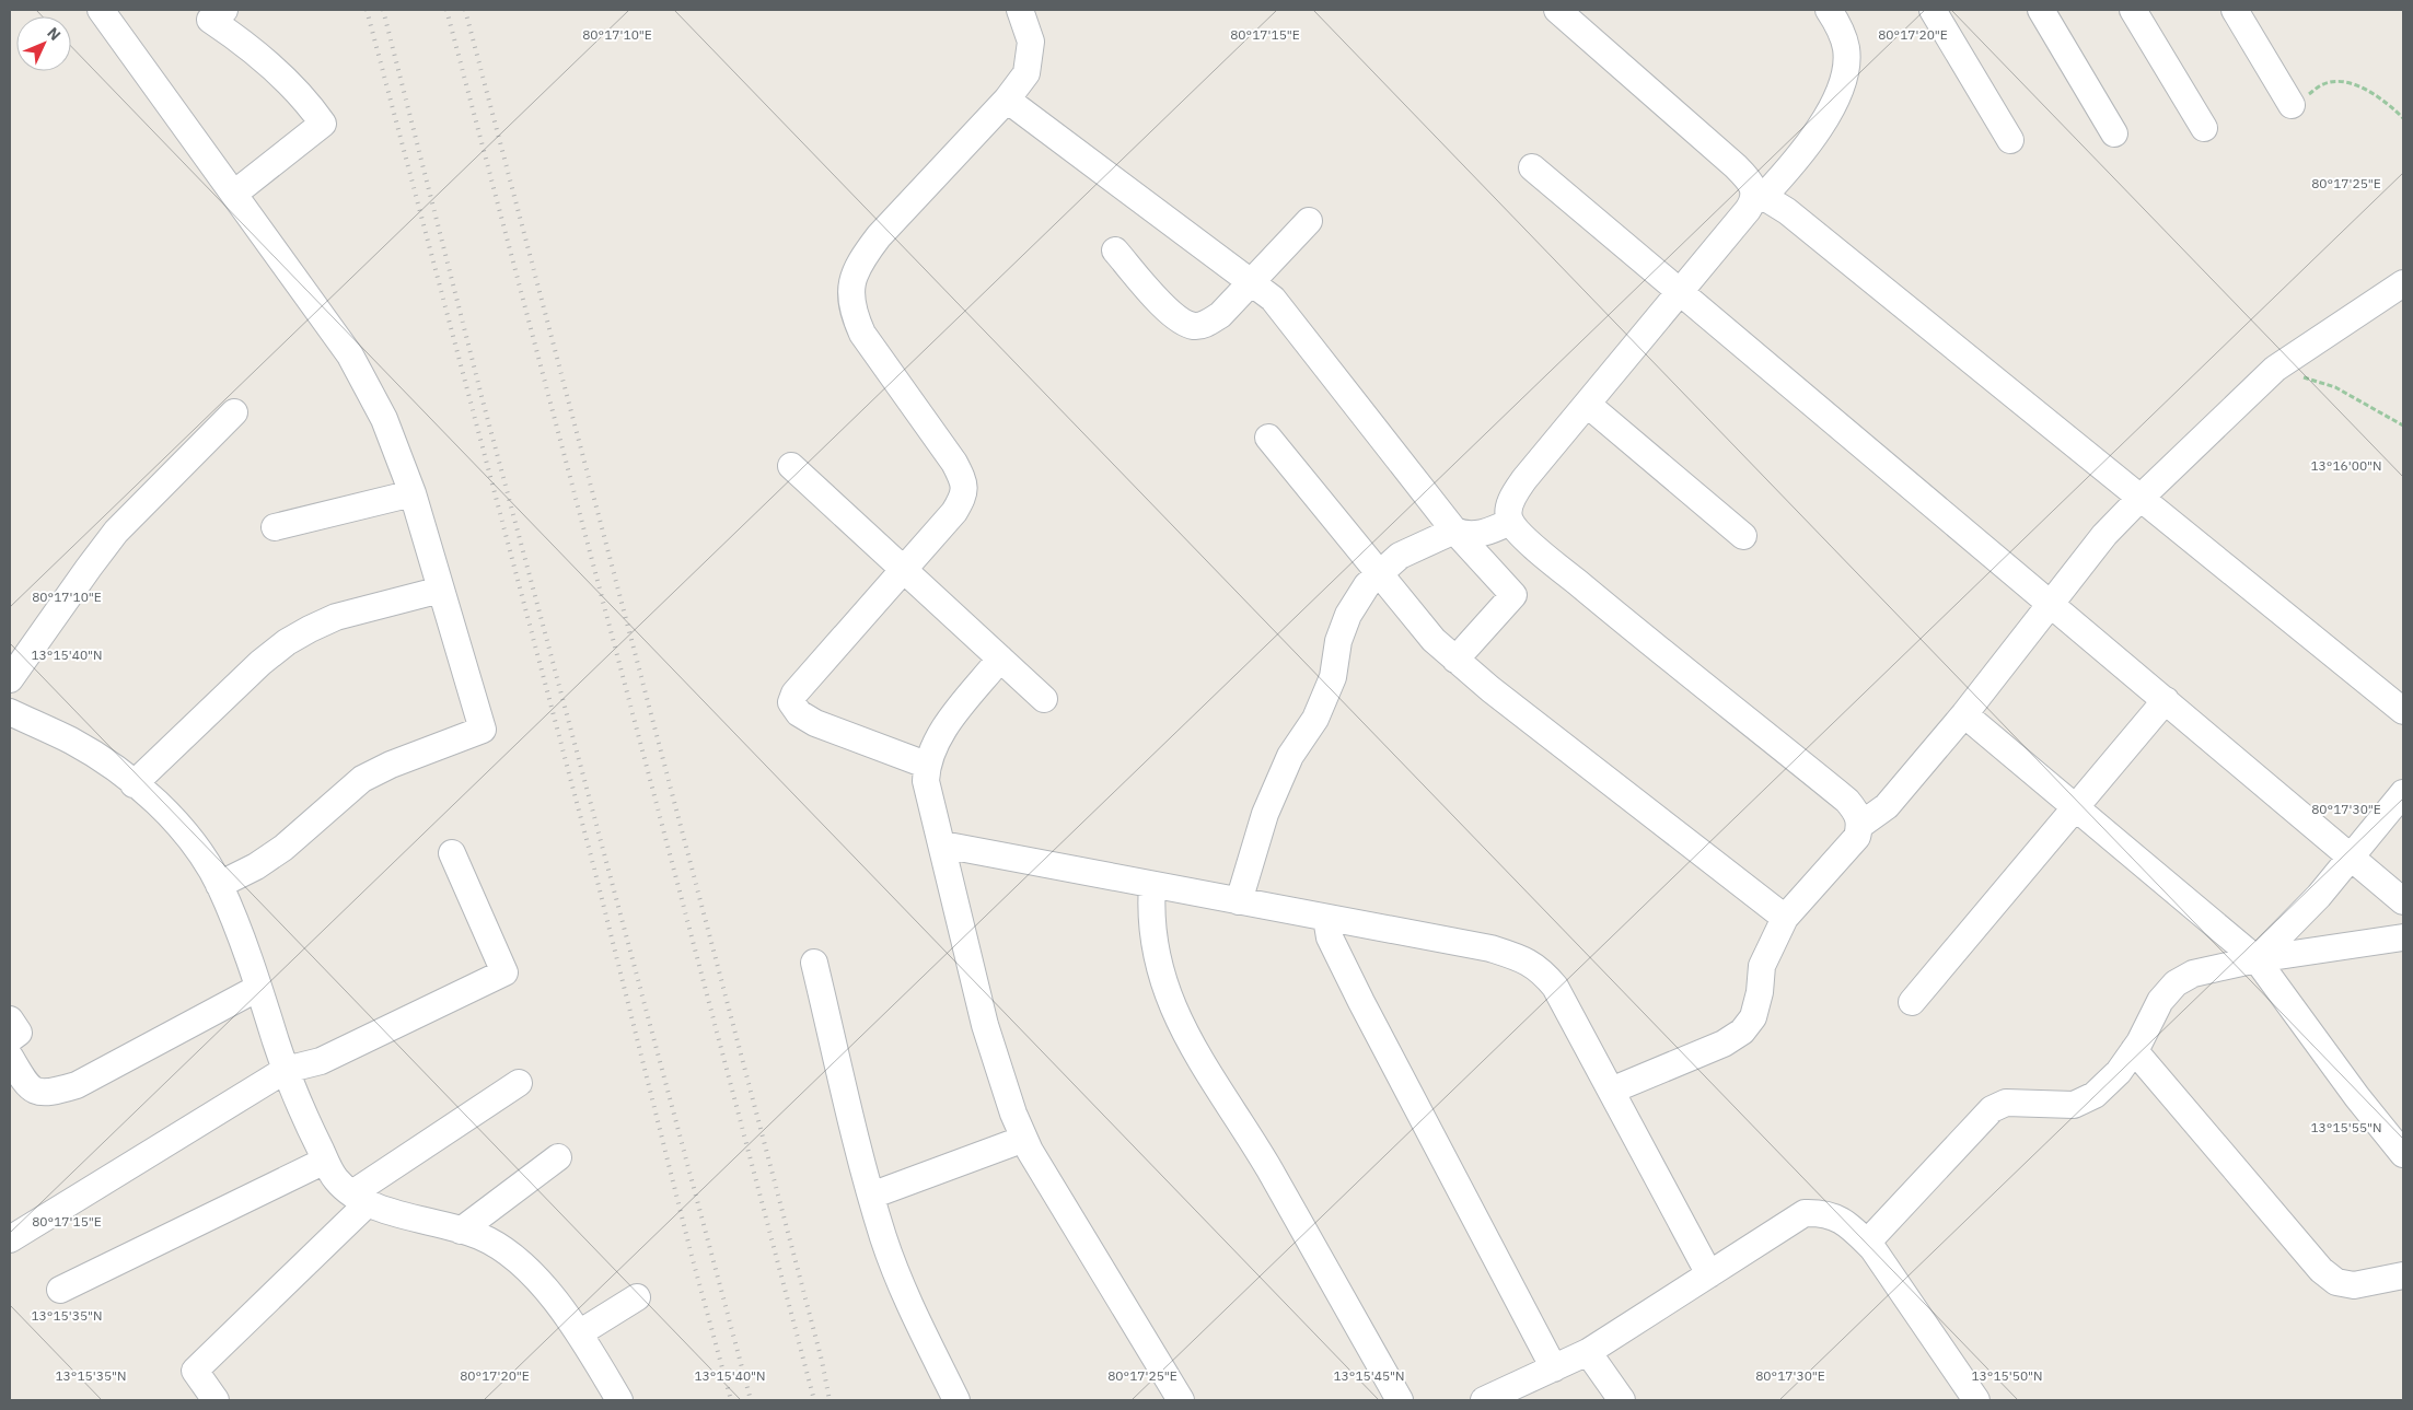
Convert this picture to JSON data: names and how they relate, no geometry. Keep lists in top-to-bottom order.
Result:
{
  "north": "top right",
  "coordinates": [
    "80°17'10\"E",
    "80°17'15\"E",
    "80°17'20\"E",
    "80°17'25\"E",
    "13°16'00\"N",
    "13°15'40\"N",
    "80°17'30\"E",
    "13°15'55\"N",
    "13°15'35\"N",
    "13°15'45\"N",
    "13°15'50\"N"
  ]
}
